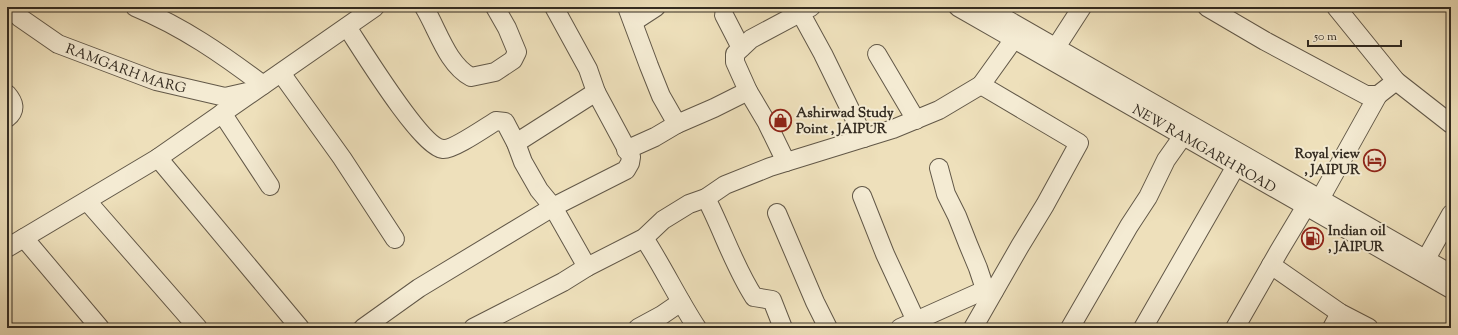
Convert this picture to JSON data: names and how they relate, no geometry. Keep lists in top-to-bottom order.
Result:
{
  "streets": {
    "street": ["RAMGARH MARG", "NEW RAMGARH ROAD"]
  },
  "places": {
    "shop": ["Ashirwad Study Point , JAIPUR"],
    "hotel": ["Royal view , JAIPUR"],
    "fuel station": ["Indian oil , JAIPUR"]
  },
  "scale_bar": "50 m"
}
